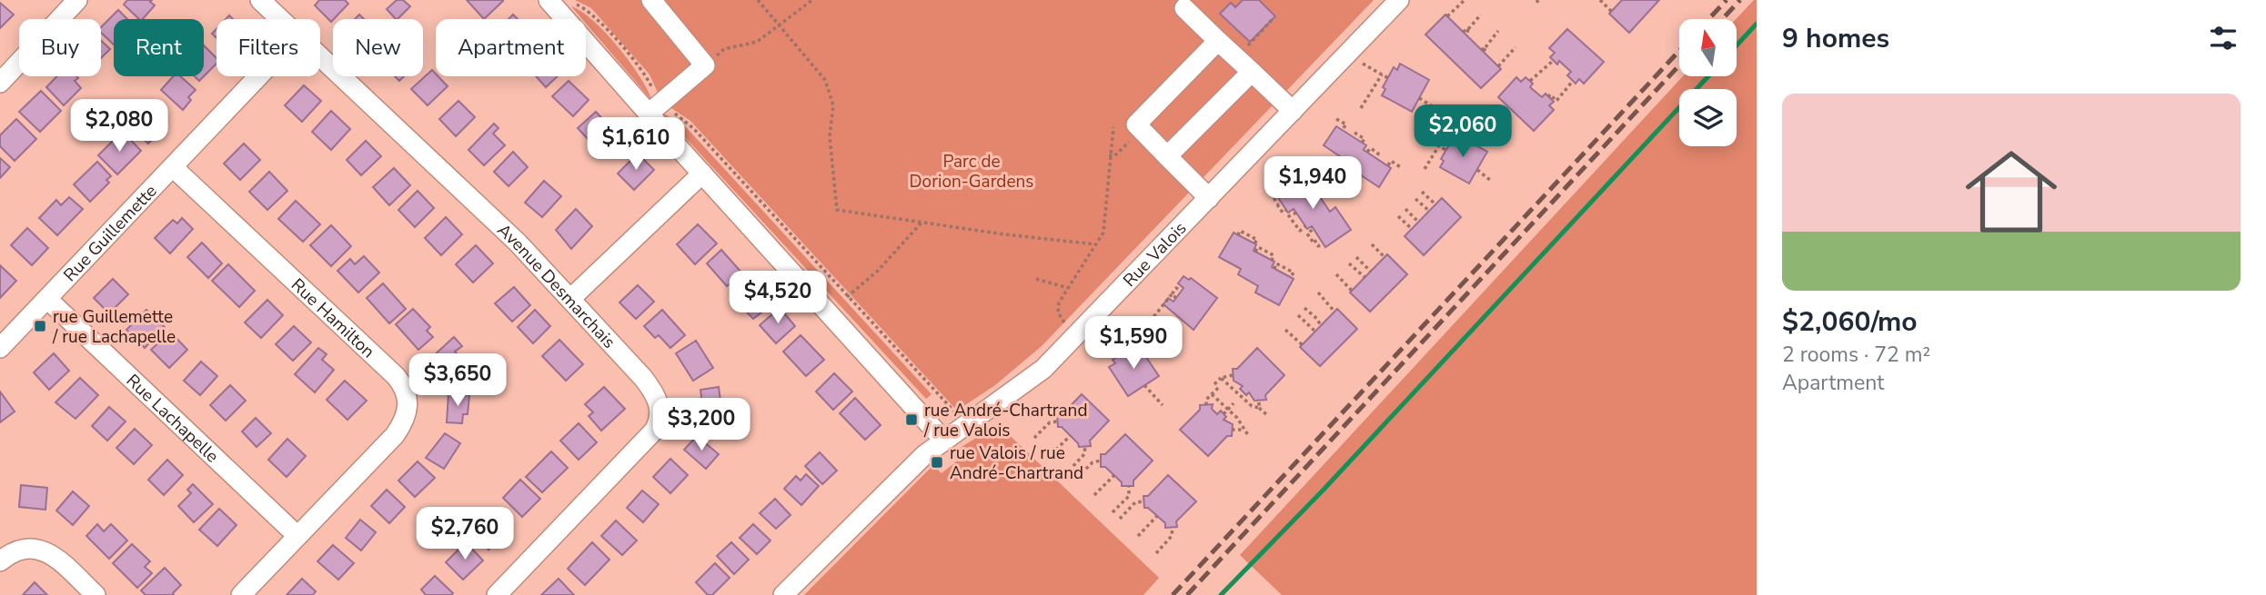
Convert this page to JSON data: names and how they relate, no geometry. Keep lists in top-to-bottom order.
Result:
{
  "streets": {
    "street": [
      "Rue Guillemette",
      "Rue Valois",
      "Avenue Desmarchais",
      "Rue Hamilton",
      "Rue Lachapelle"
    ]
  },
  "crossings": [
    ["Rue Guillemette", "Rue Hamilton"],
    ["Rue Guillemette", "Rue Lachapelle"],
    ["Rue Hamilton", "Rue Lachapelle"]
  ],
  "parks": ["Parc de Dorion-Gardens"],
  "places": {
    "transit": ["rue Guillemette / rue Lachapelle", "rue André-Chartrand / rue Valois", "rue Valois / rue André-Chartrand"]
  },
  "north": "top",
  "page": {
    "heading": "9 homes",
    "chip": [
      "Buy",
      "Rent",
      "Filters",
      "New",
      "Apartment"
    ],
    "list": [
      {
        "name": "$2,060/mo",
        "note": "2 rooms · 72 m² · Apartment"
      }
    ],
    "price": [
      "$2,080",
      "$2,060",
      "$1,610",
      "$1,940",
      "$4,520",
      "$1,590",
      "$3,650",
      "$3,200",
      "$2,760"
    ]
  }
}
